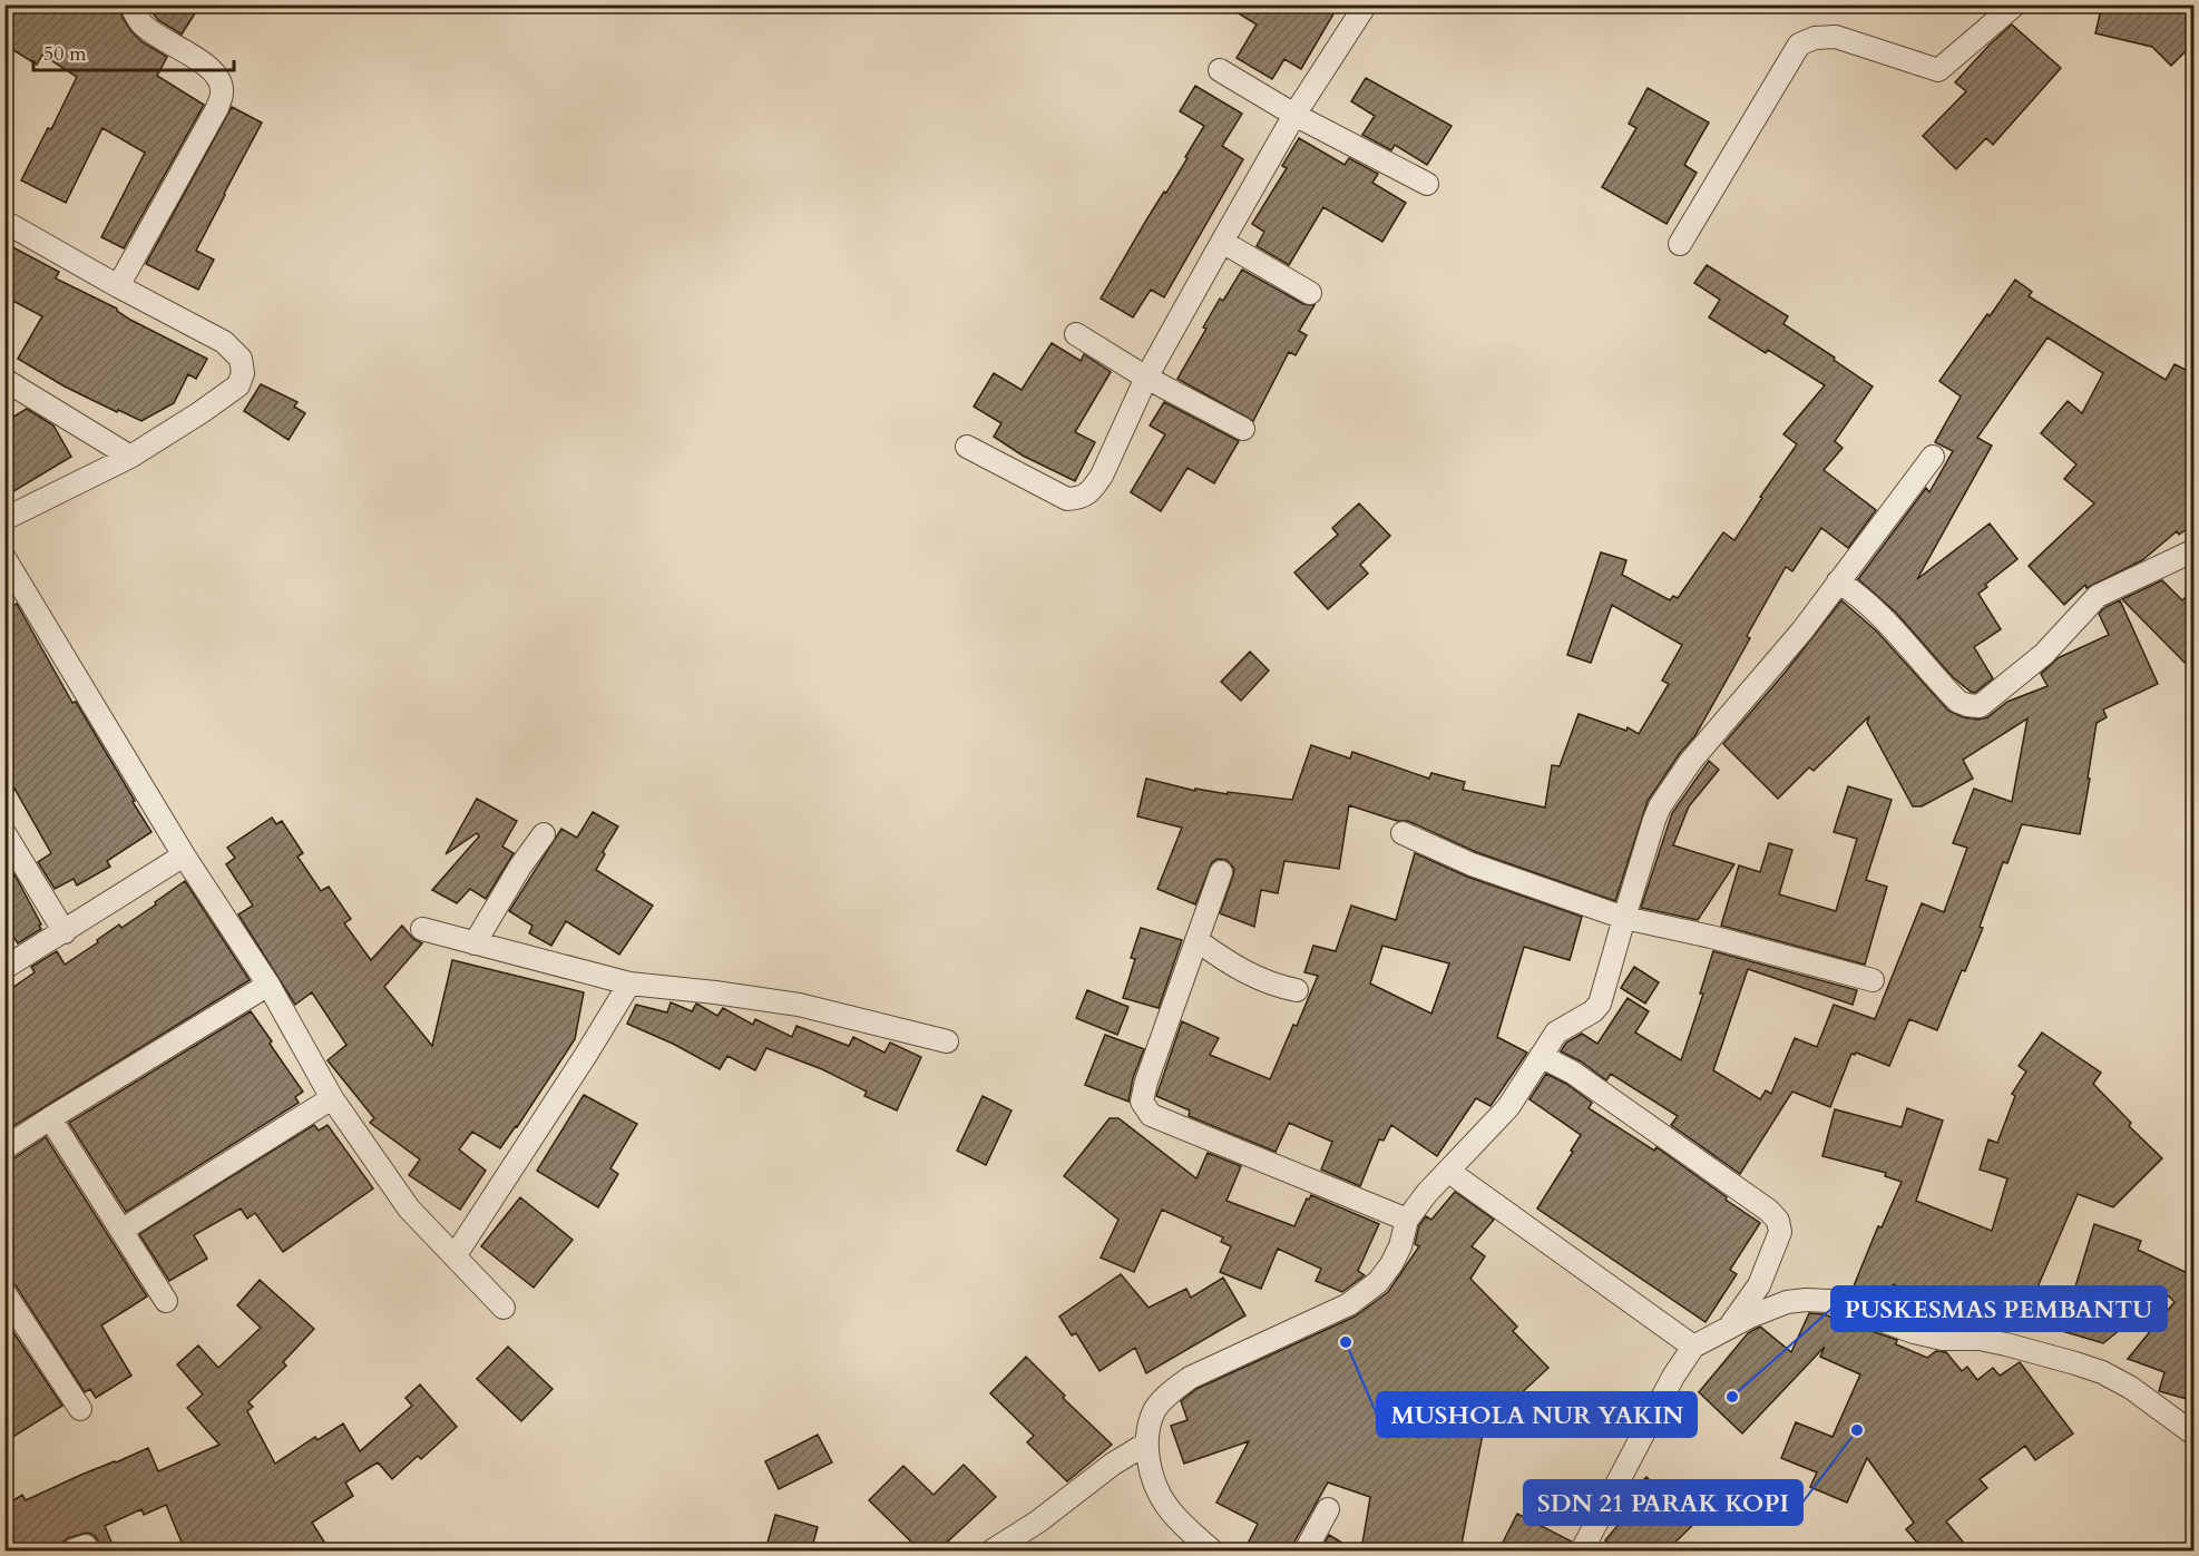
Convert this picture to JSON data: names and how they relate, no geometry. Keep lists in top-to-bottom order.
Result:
{
  "places": ["MUSHOLA NUR YAKIN", "PUSKESMAS PEMBANTU", "SDN 21 PARAK KOPI"],
  "scale_bar": "50 m"
}
